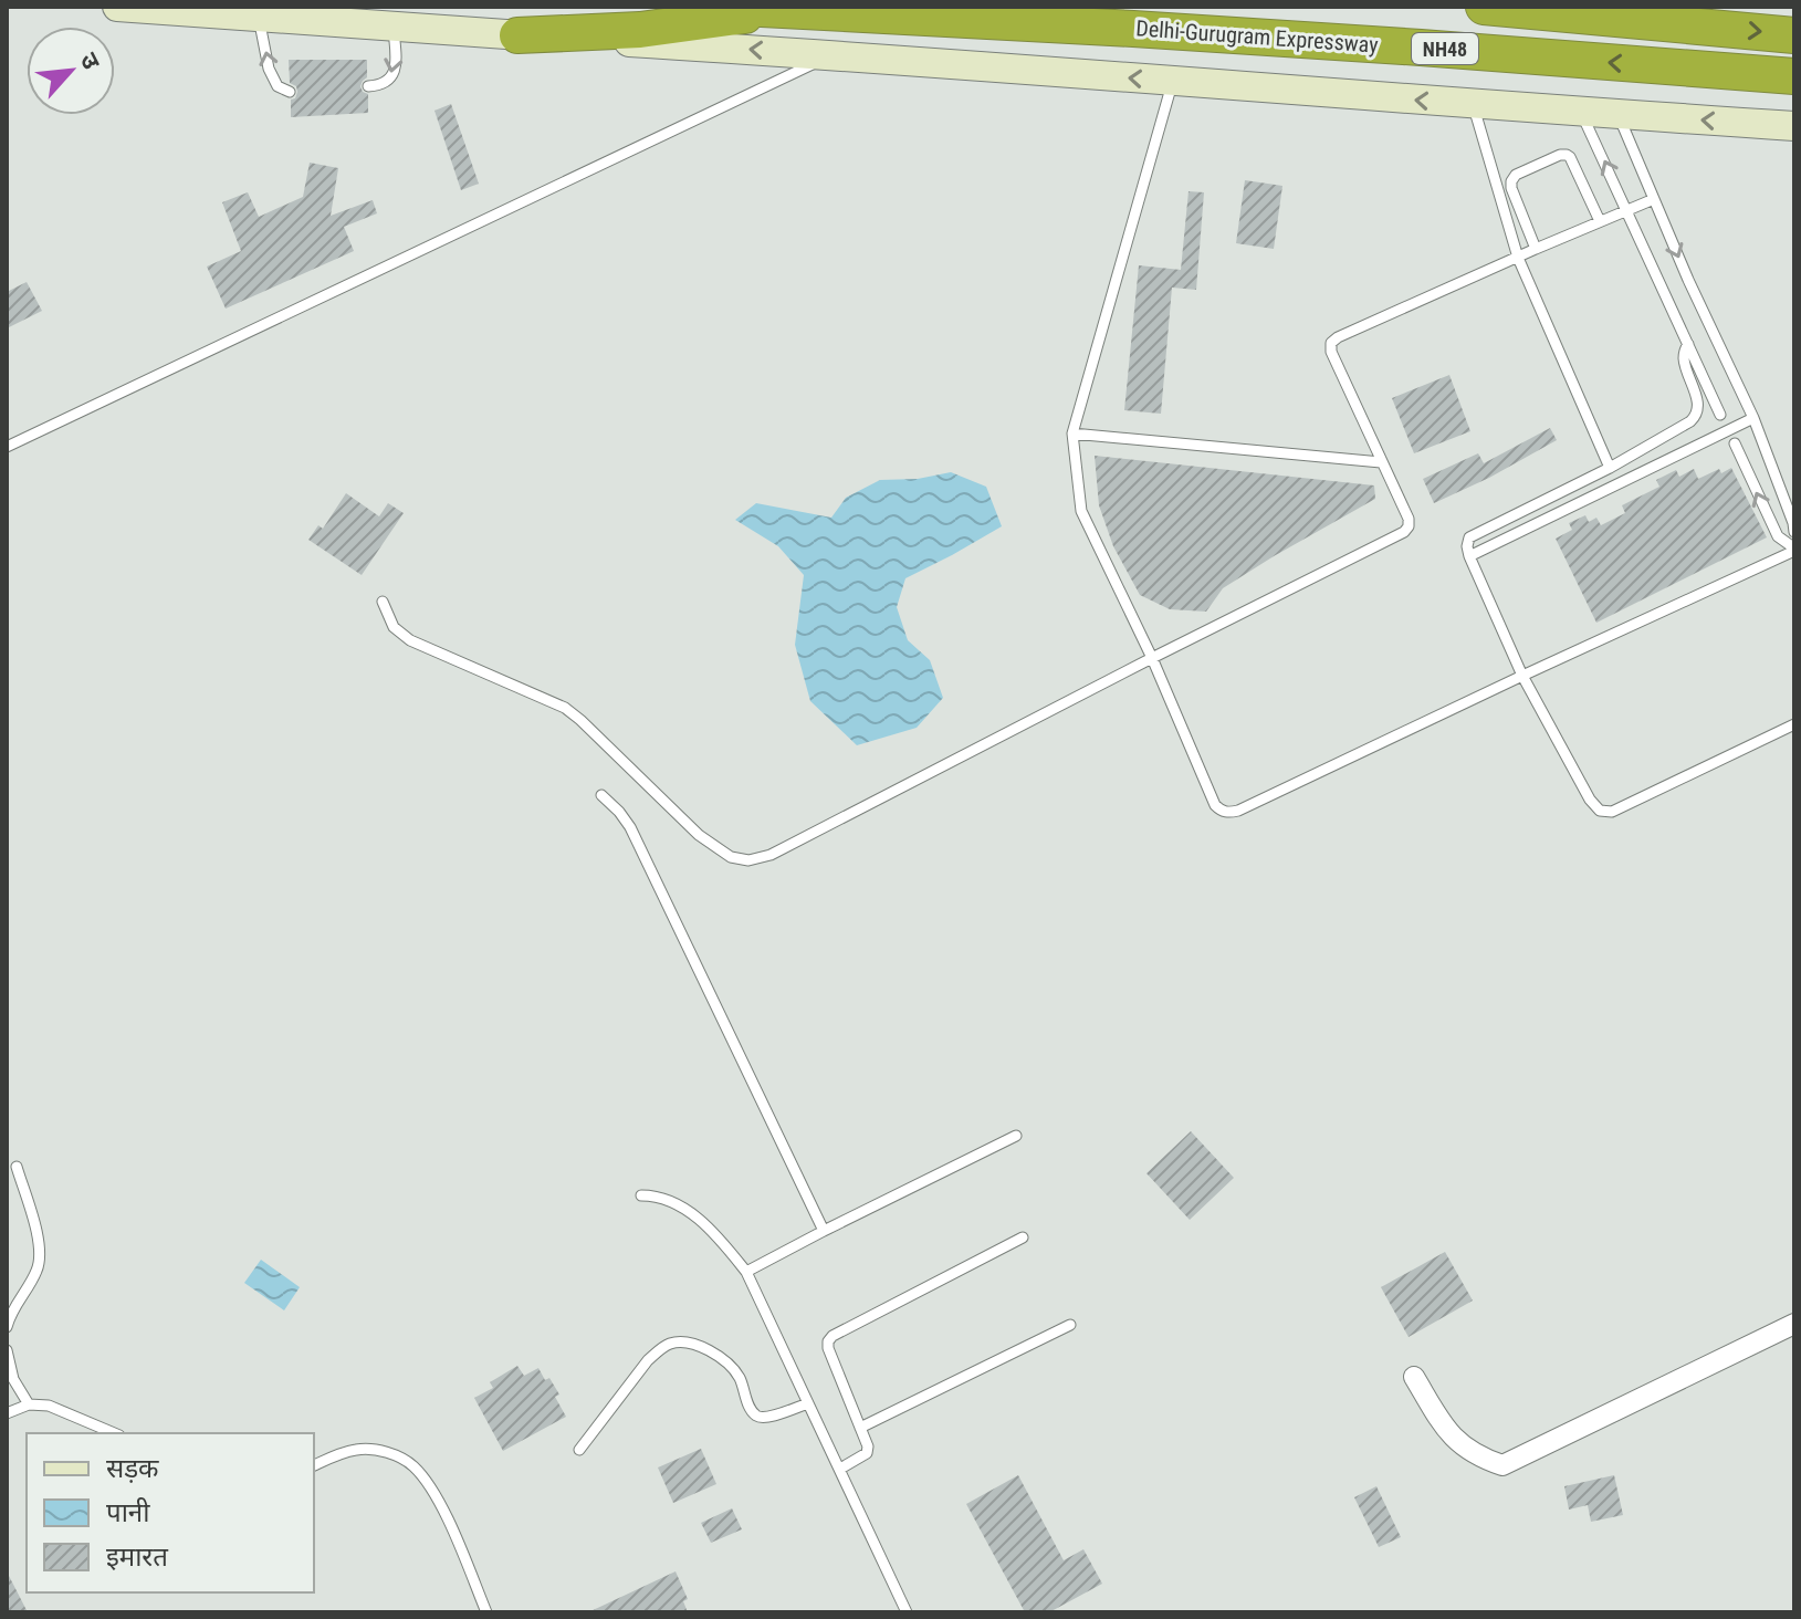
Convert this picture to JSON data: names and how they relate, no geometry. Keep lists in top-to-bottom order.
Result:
{
  "streets": {
    "highway": ["Delhi-Gurugram Expressway", "NH48"]
  },
  "legend": ["सड़क", "पानी", "इमारत"],
  "north": "top right"
}
